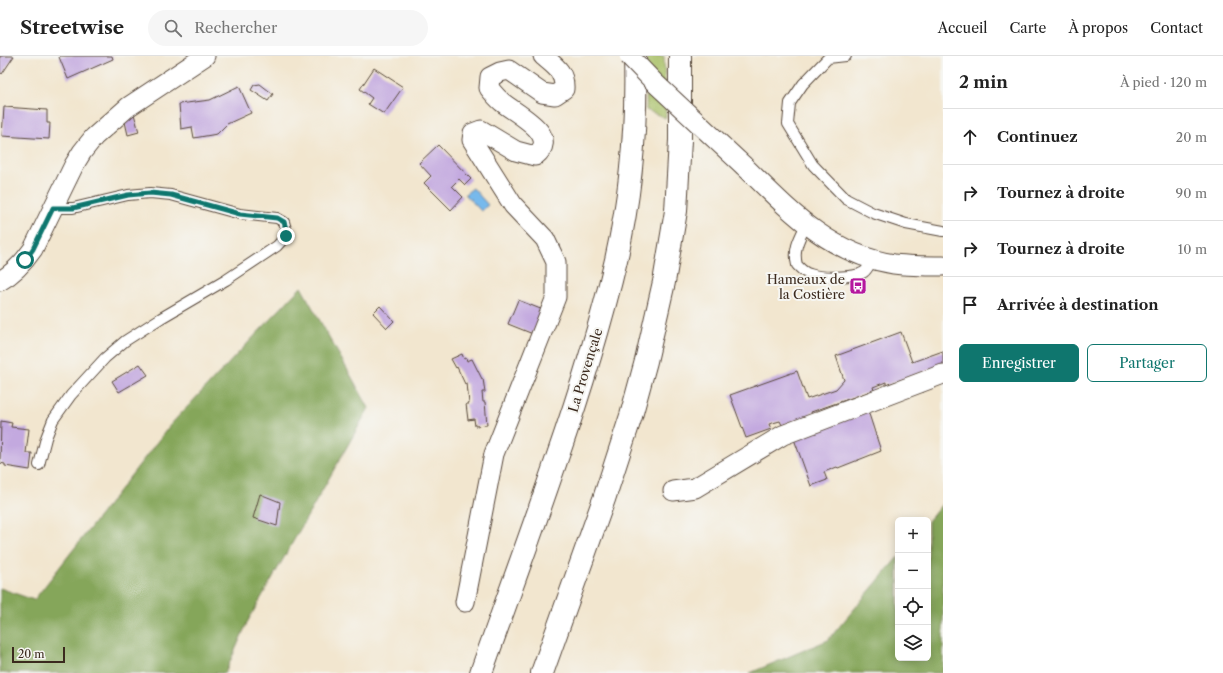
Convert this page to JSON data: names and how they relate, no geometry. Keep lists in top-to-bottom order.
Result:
{
  "streets": {
    "highway": ["La Provençale"]
  },
  "places": {
    "bus stop": ["Hameaux de la Costière"]
  },
  "scale_bar": "20 m",
  "page": {
    "header": "Streetwise",
    "search": "Rechercher",
    "nav": [
      "Accueil",
      "Carte",
      "À propos",
      "Contact"
    ],
    "heading": ["2 min", "À pied · 120 m"],
    "list": [
      ["Continuez", "20 m"],
      ["Tournez à droite", "90 m"],
      ["Tournez à droite", "10 m"],
      "Arrivée à destination"
    ],
    "buttons": ["Enregistrer", "Partager"],
    "map_buttons": ["+", "−"],
    "scale": "20 m"
  }
}
